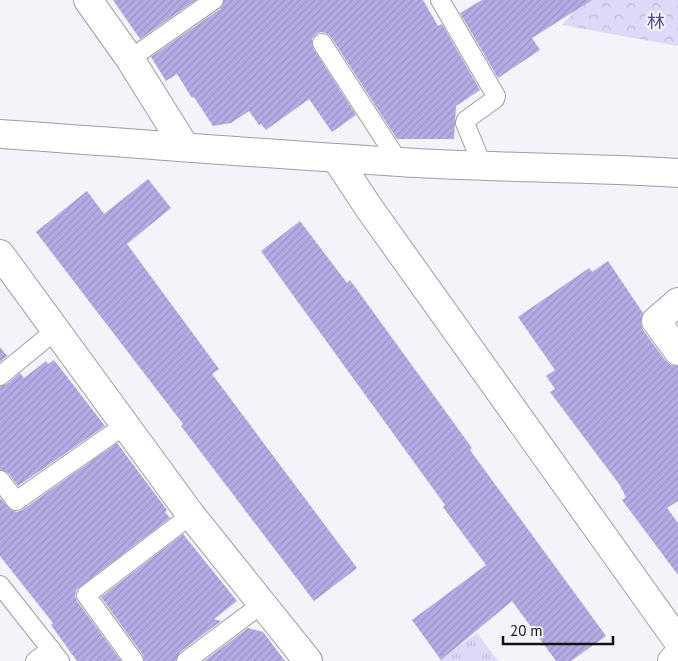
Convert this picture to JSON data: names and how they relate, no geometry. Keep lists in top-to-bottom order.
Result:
{
  "parks": ["林"],
  "scale_bar": "20 m"
}
